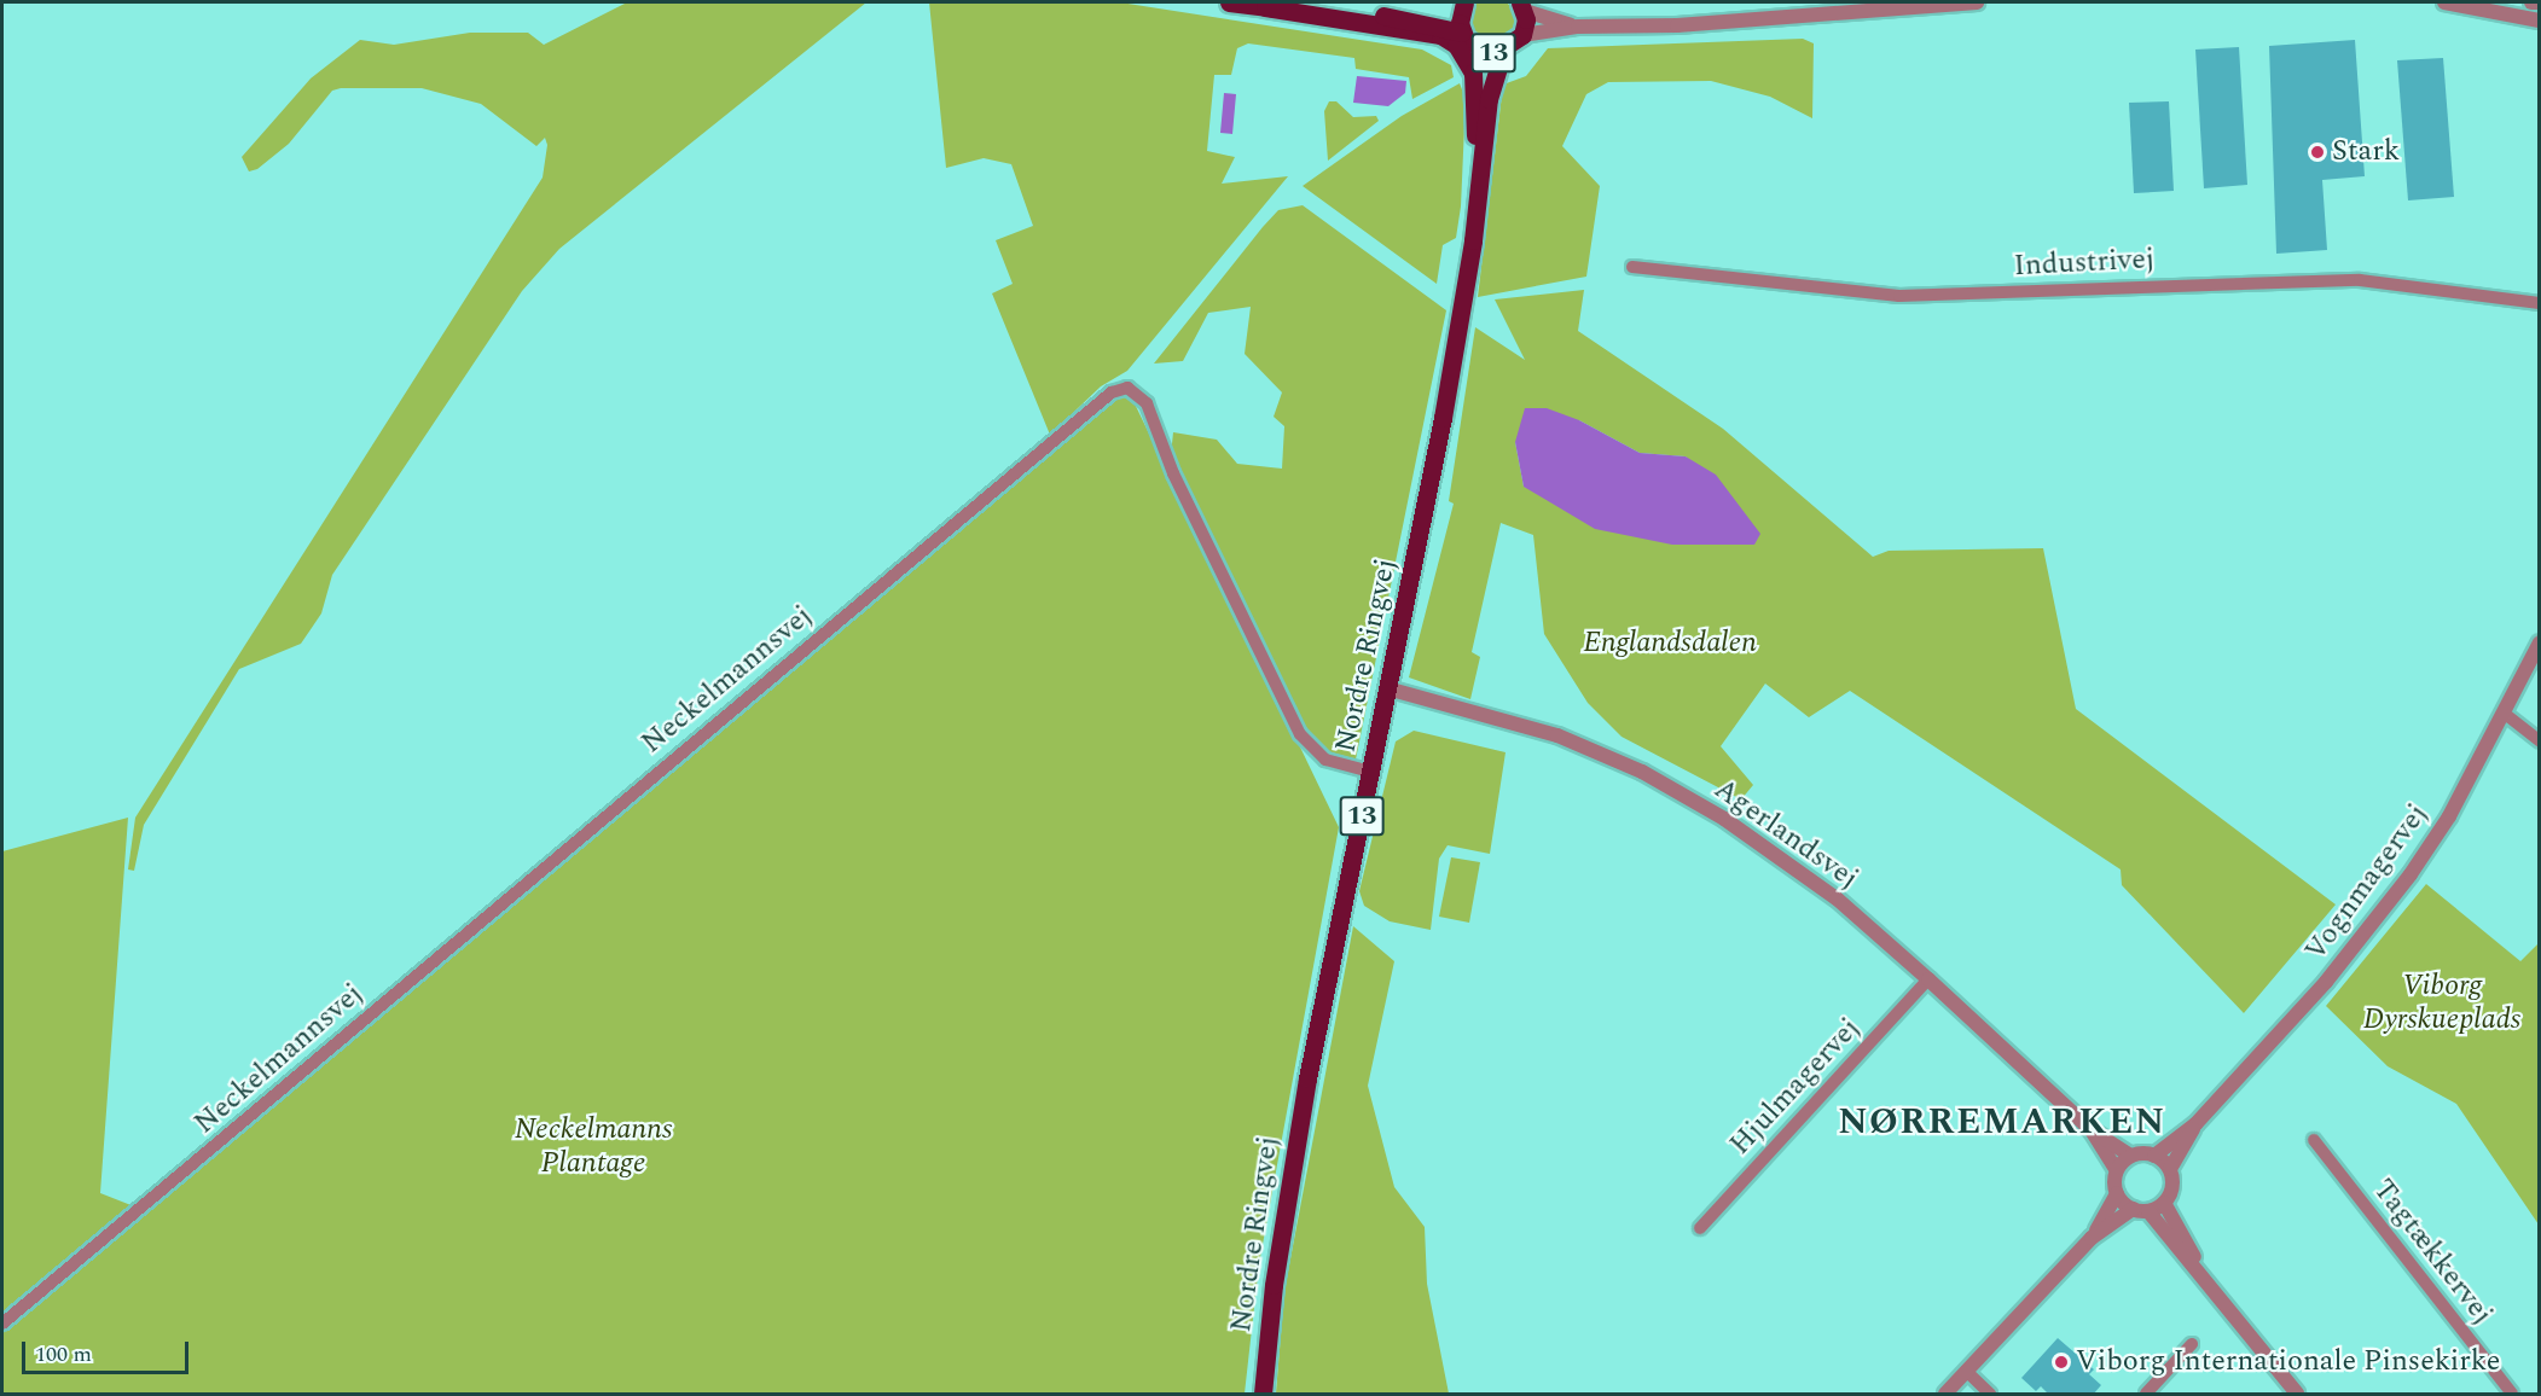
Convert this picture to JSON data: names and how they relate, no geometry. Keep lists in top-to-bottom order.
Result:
{
  "streets": {
    "main road": ["13", "Nordre Ringvej"],
    "street": [
      "Industrivej",
      "Neckelmannsvej",
      "Agerlandsvej",
      "Vognmagervej",
      "Hjulmagervej",
      "Tagtækkervej"
    ]
  },
  "crossings": [
    ["13", "Nordre Ringvej"],
    ["Nordre Ringvej", "Neckelmannsvej"],
    ["Nordre Ringvej", "Agerlandsvej"],
    ["Agerlandsvej", "Vognmagervej"],
    ["Agerlandsvej", "Hjulmagervej"]
  ],
  "districts": ["NØRREMARKEN"],
  "parks": ["Englandsdalen", "Viborg Dyrskueplads", "Neckelmanns Plantage"],
  "places": ["Stark", "Viborg Internationale Pinsekirke"],
  "scale_bar": "100 m"
}
